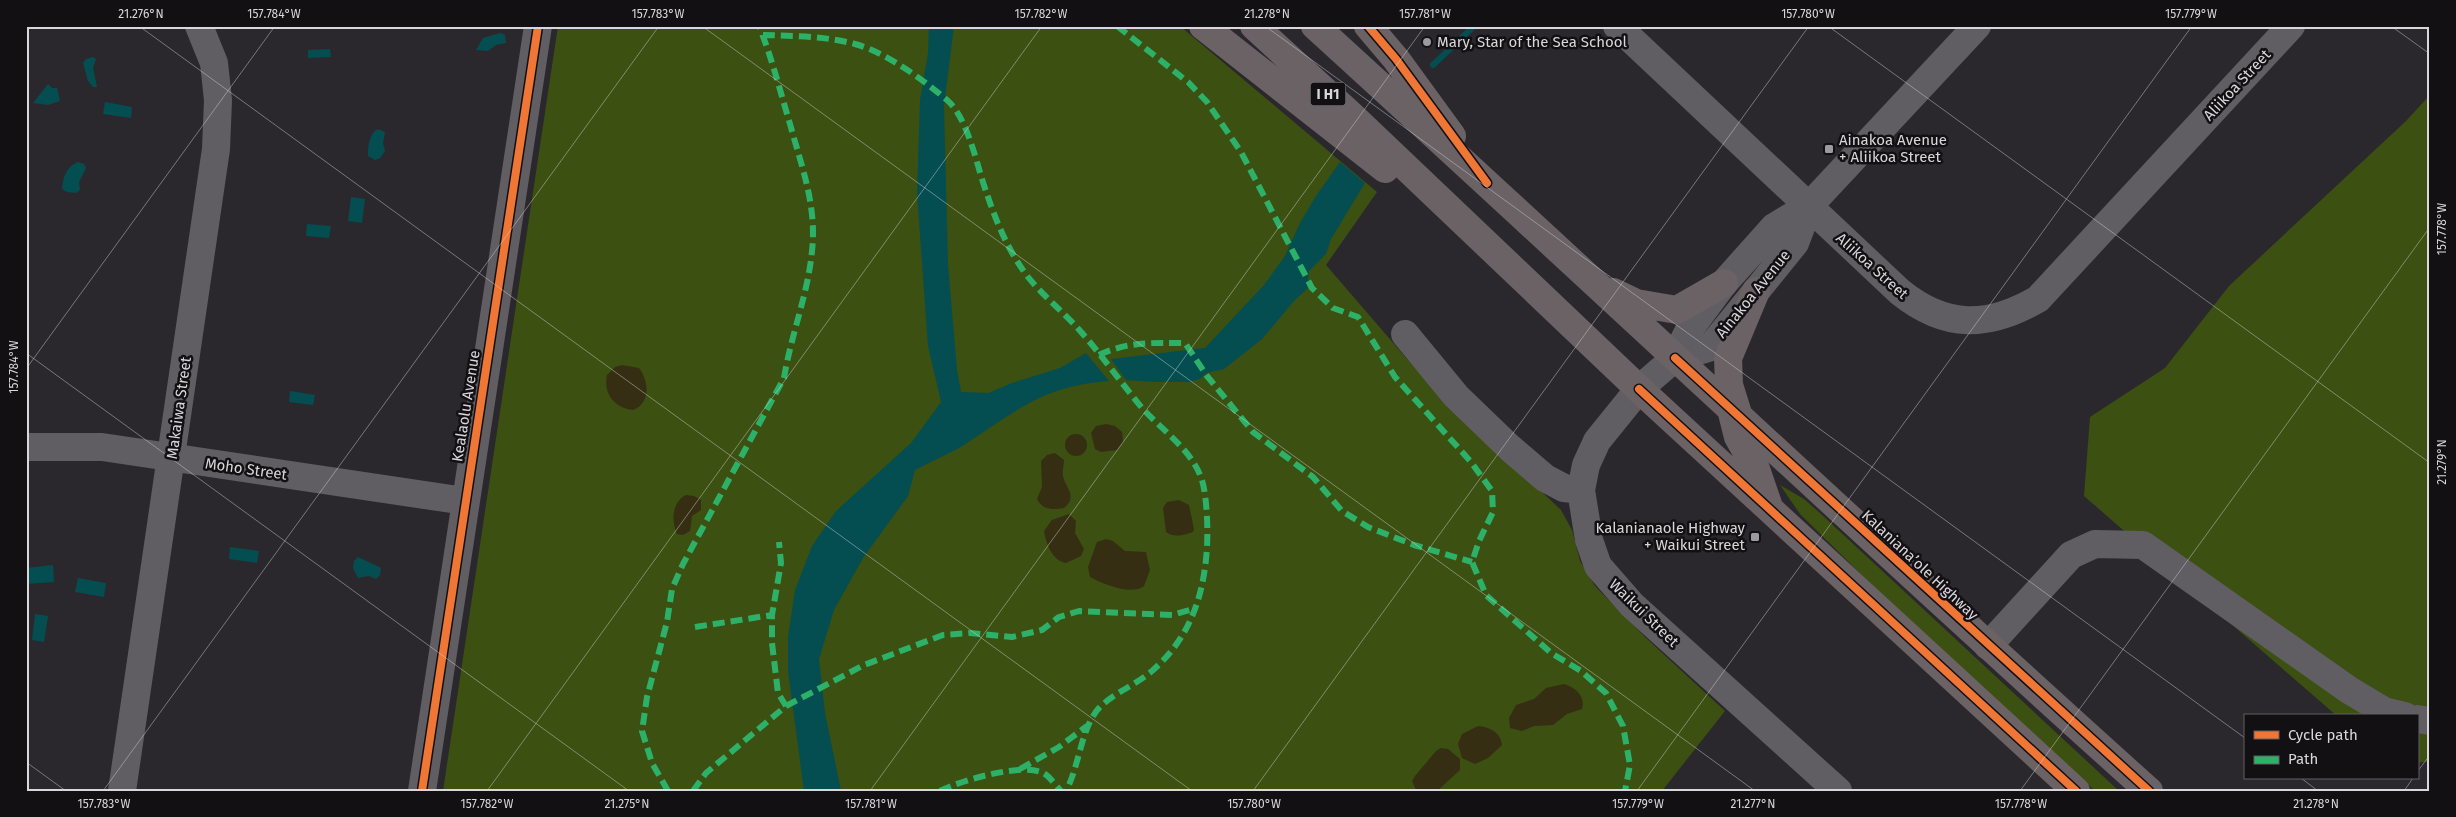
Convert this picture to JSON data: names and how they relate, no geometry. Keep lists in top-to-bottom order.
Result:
{
  "streets": {
    "highway": ["I H1", "Kalaniana’ole Highway"],
    "street": [
      "Aliikoa Street",
      "Ainakoa Avenue",
      "Kealaolu Avenue",
      "Makaiwa Street",
      "Moho Street",
      "Waikui Street"
    ]
  },
  "crossings": [
    ["Aliikoa Street", "Ainakoa Avenue"],
    ["I H1", "Ainakoa Avenue"],
    ["I H1", "Kalaniana’ole Highway"],
    ["I H1", "Waikui Street"],
    ["Ainakoa Avenue", "Kalaniana’ole Highway"],
    ["Ainakoa Avenue", "Waikui Street"],
    ["Kealaolu Avenue", "Moho Street"],
    ["Makaiwa Street", "Moho Street"]
  ],
  "places": {
    "other": ["Mary, Star of the Sea School"],
    "transit": ["Ainakoa Avenue + Aliikoa Street", "Kalanianaole Highway + Waikui Street"]
  },
  "legend": ["Cycle path", "Path"],
  "coordinates": [
    "21.276°N",
    "157.784°W",
    "157.783°W",
    "157.782°W",
    "21.278°N",
    "157.781°W",
    "157.780°W",
    "157.779°W",
    "157.778°W",
    "21.279°N",
    "21.275°N",
    "21.277°N"
  ]
}
